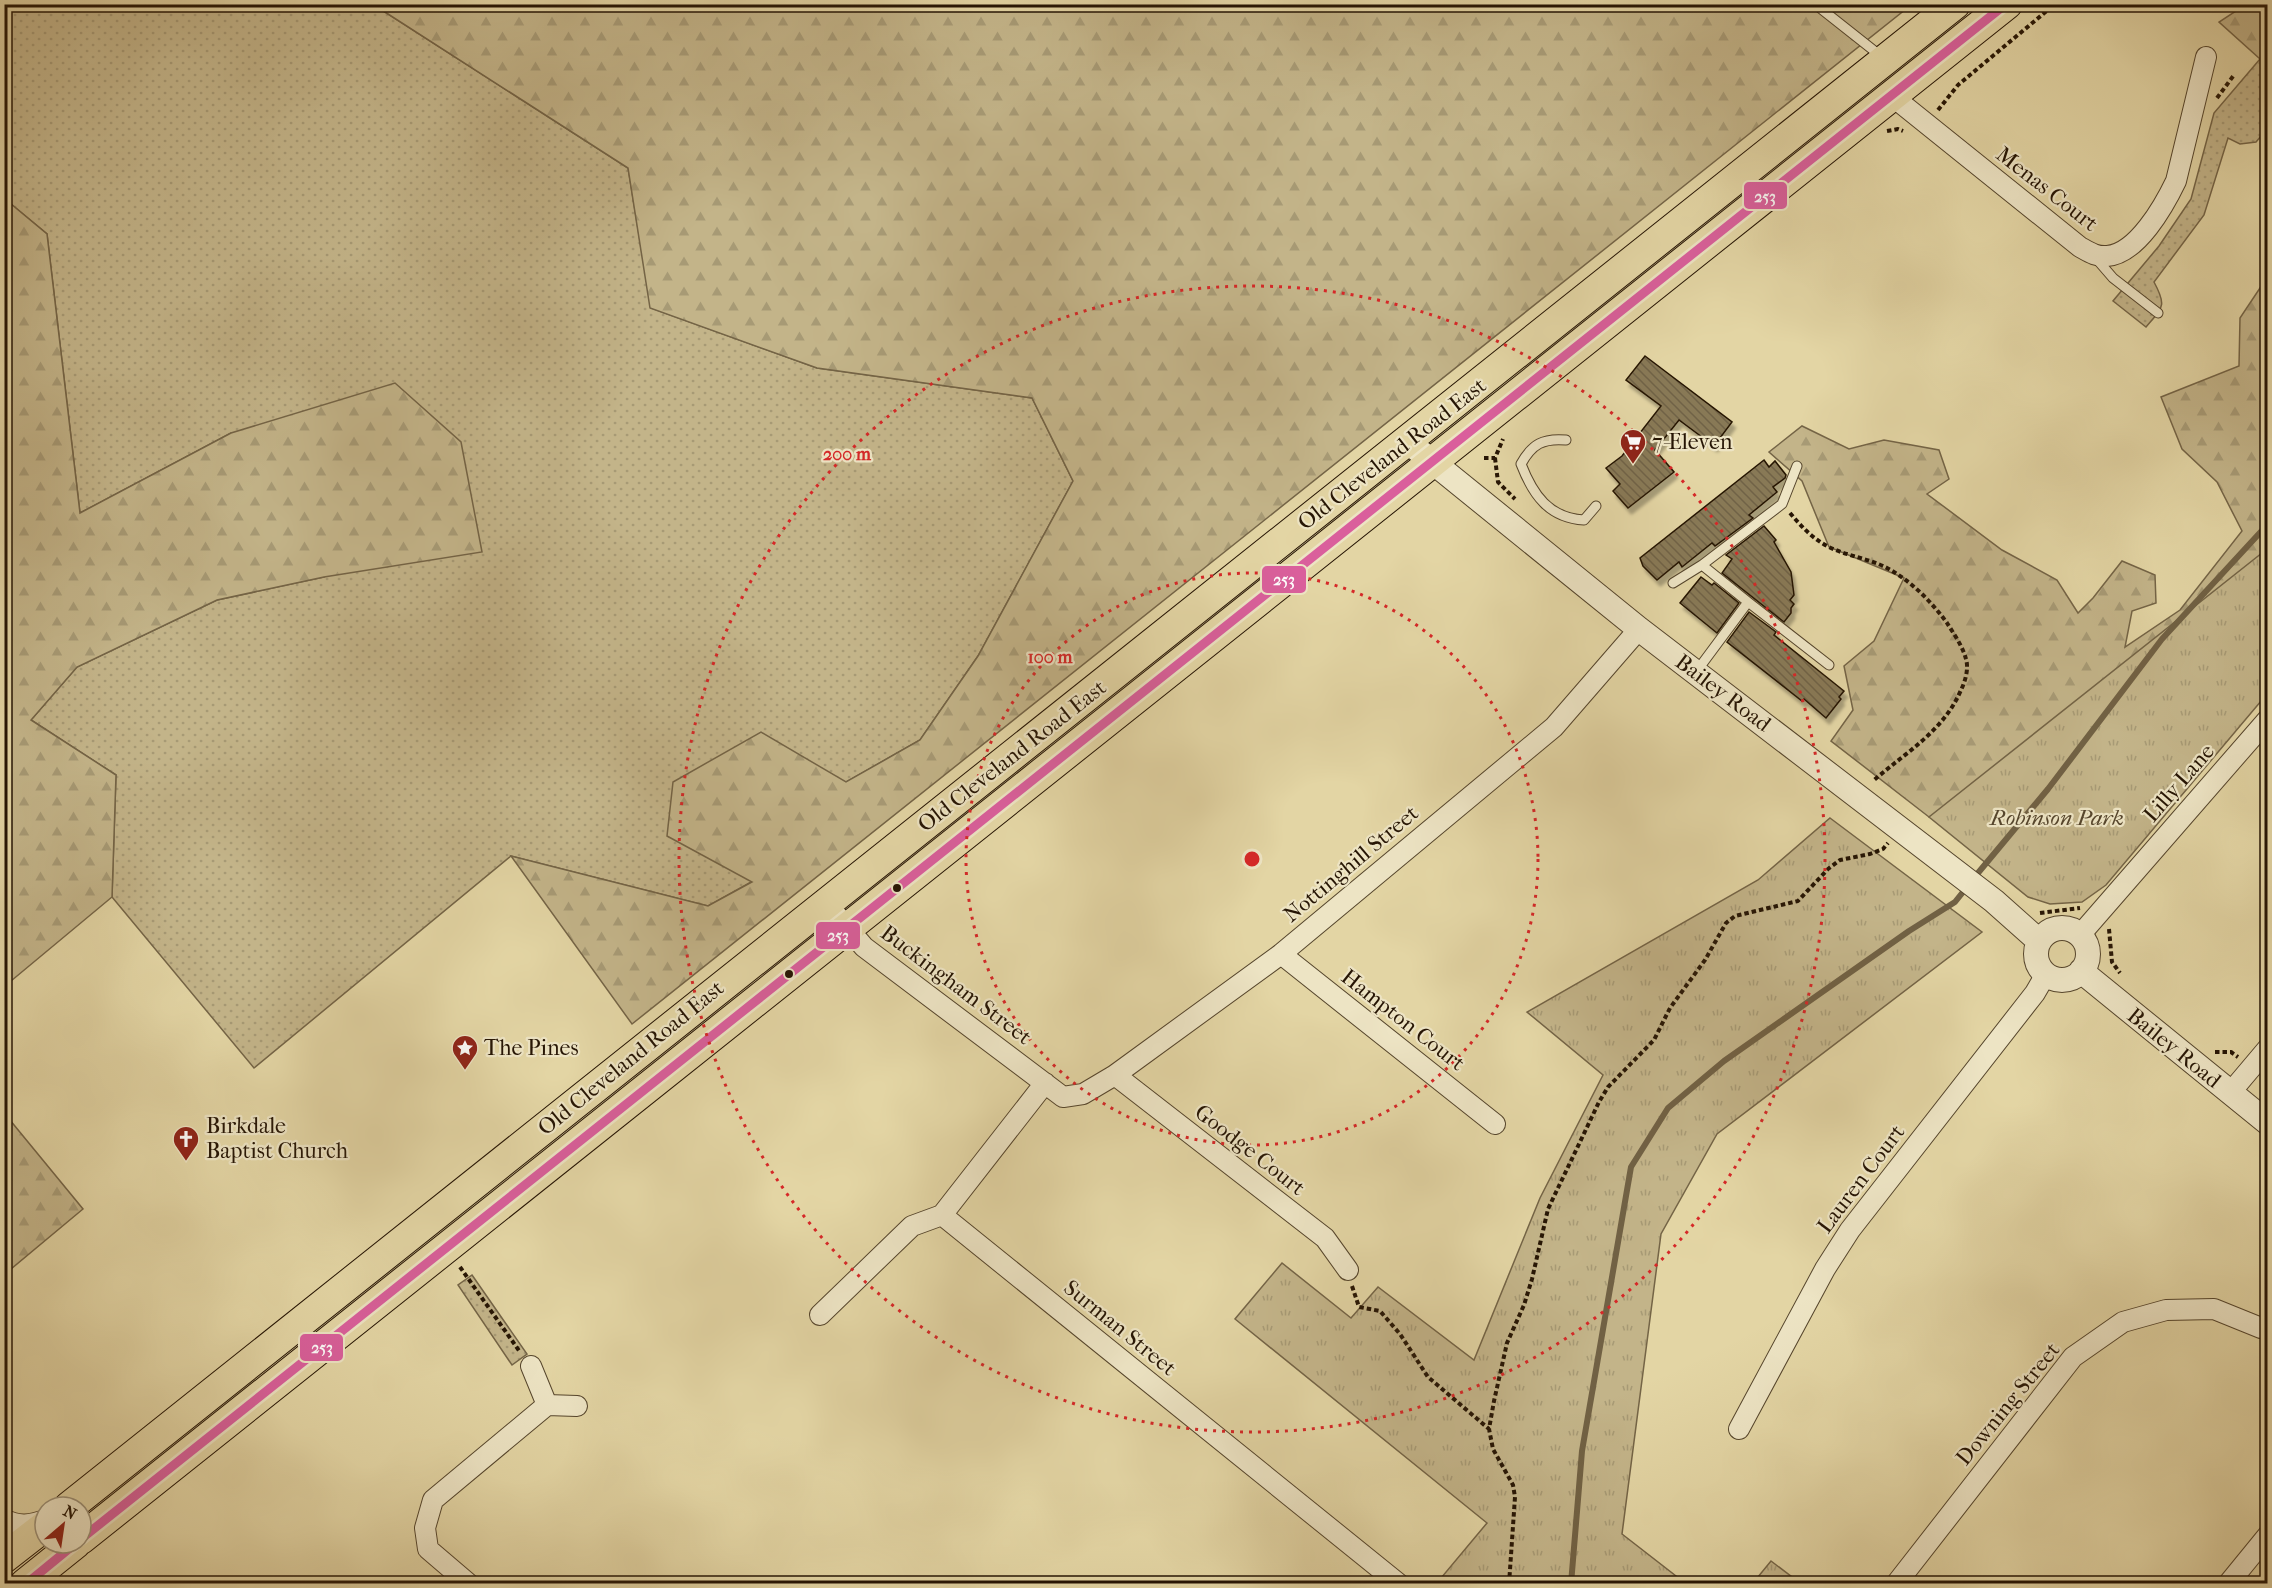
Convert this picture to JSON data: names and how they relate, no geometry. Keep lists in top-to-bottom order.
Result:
{
  "streets": {
    "main road": ["Old Cleveland Road East"],
    "street": [
      "Menas Court",
      "Bailey Road",
      "Lilly Lane",
      "Nottinghill Street",
      "Buckingham Street",
      "Hampton Court",
      "Goodge Court",
      "Lauren Court",
      "Surman Street",
      "Downing Street"
    ]
  },
  "crossings": [
    ["Menas Court", "Old Cleveland Road East"],
    ["Old Cleveland Road East", "Bailey Road"],
    ["Old Cleveland Road East", "Buckingham Street"],
    ["Bailey Road", "Lilly Lane"],
    ["Bailey Road", "Nottinghill Street"],
    ["Bailey Road", "Lauren Court"],
    ["Lilly Lane", "Lauren Court"],
    ["Nottinghill Street", "Buckingham Street"],
    ["Nottinghill Street", "Hampton Court"],
    ["Nottinghill Street", "Goodge Court"]
  ],
  "parks": ["Robinson Park"],
  "places": {
    "supermarket": ["7-Eleven"],
    "place": ["The Pines"],
    "church": ["Birkdale Baptist Church"]
  },
  "lines": ["transit line 253"],
  "north": "top right",
  "rings": ["200 m", "100 m"]
}
